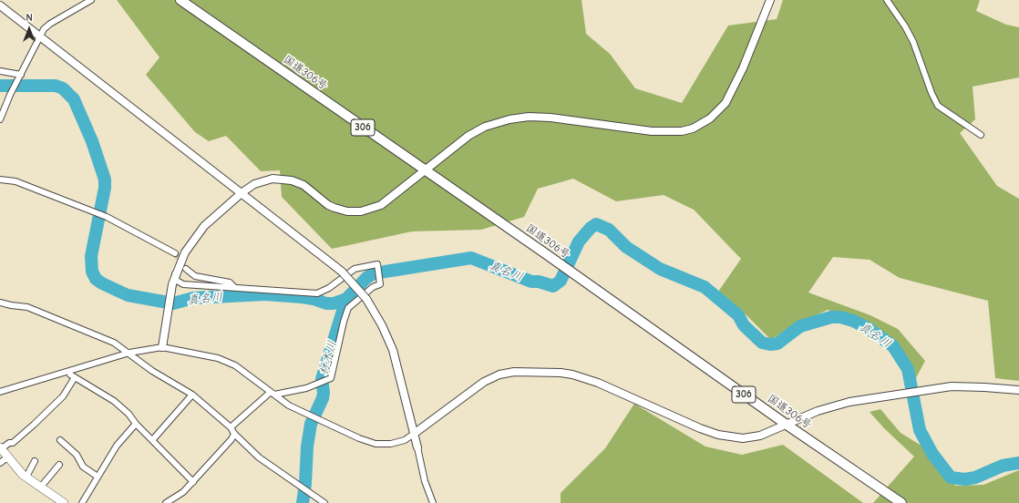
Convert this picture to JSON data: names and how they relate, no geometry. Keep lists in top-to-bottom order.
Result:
{
  "streets": {
    "highway": ["国道306号", "306"]
  },
  "water": ["真名川", "材木川"],
  "north": "top"
}
